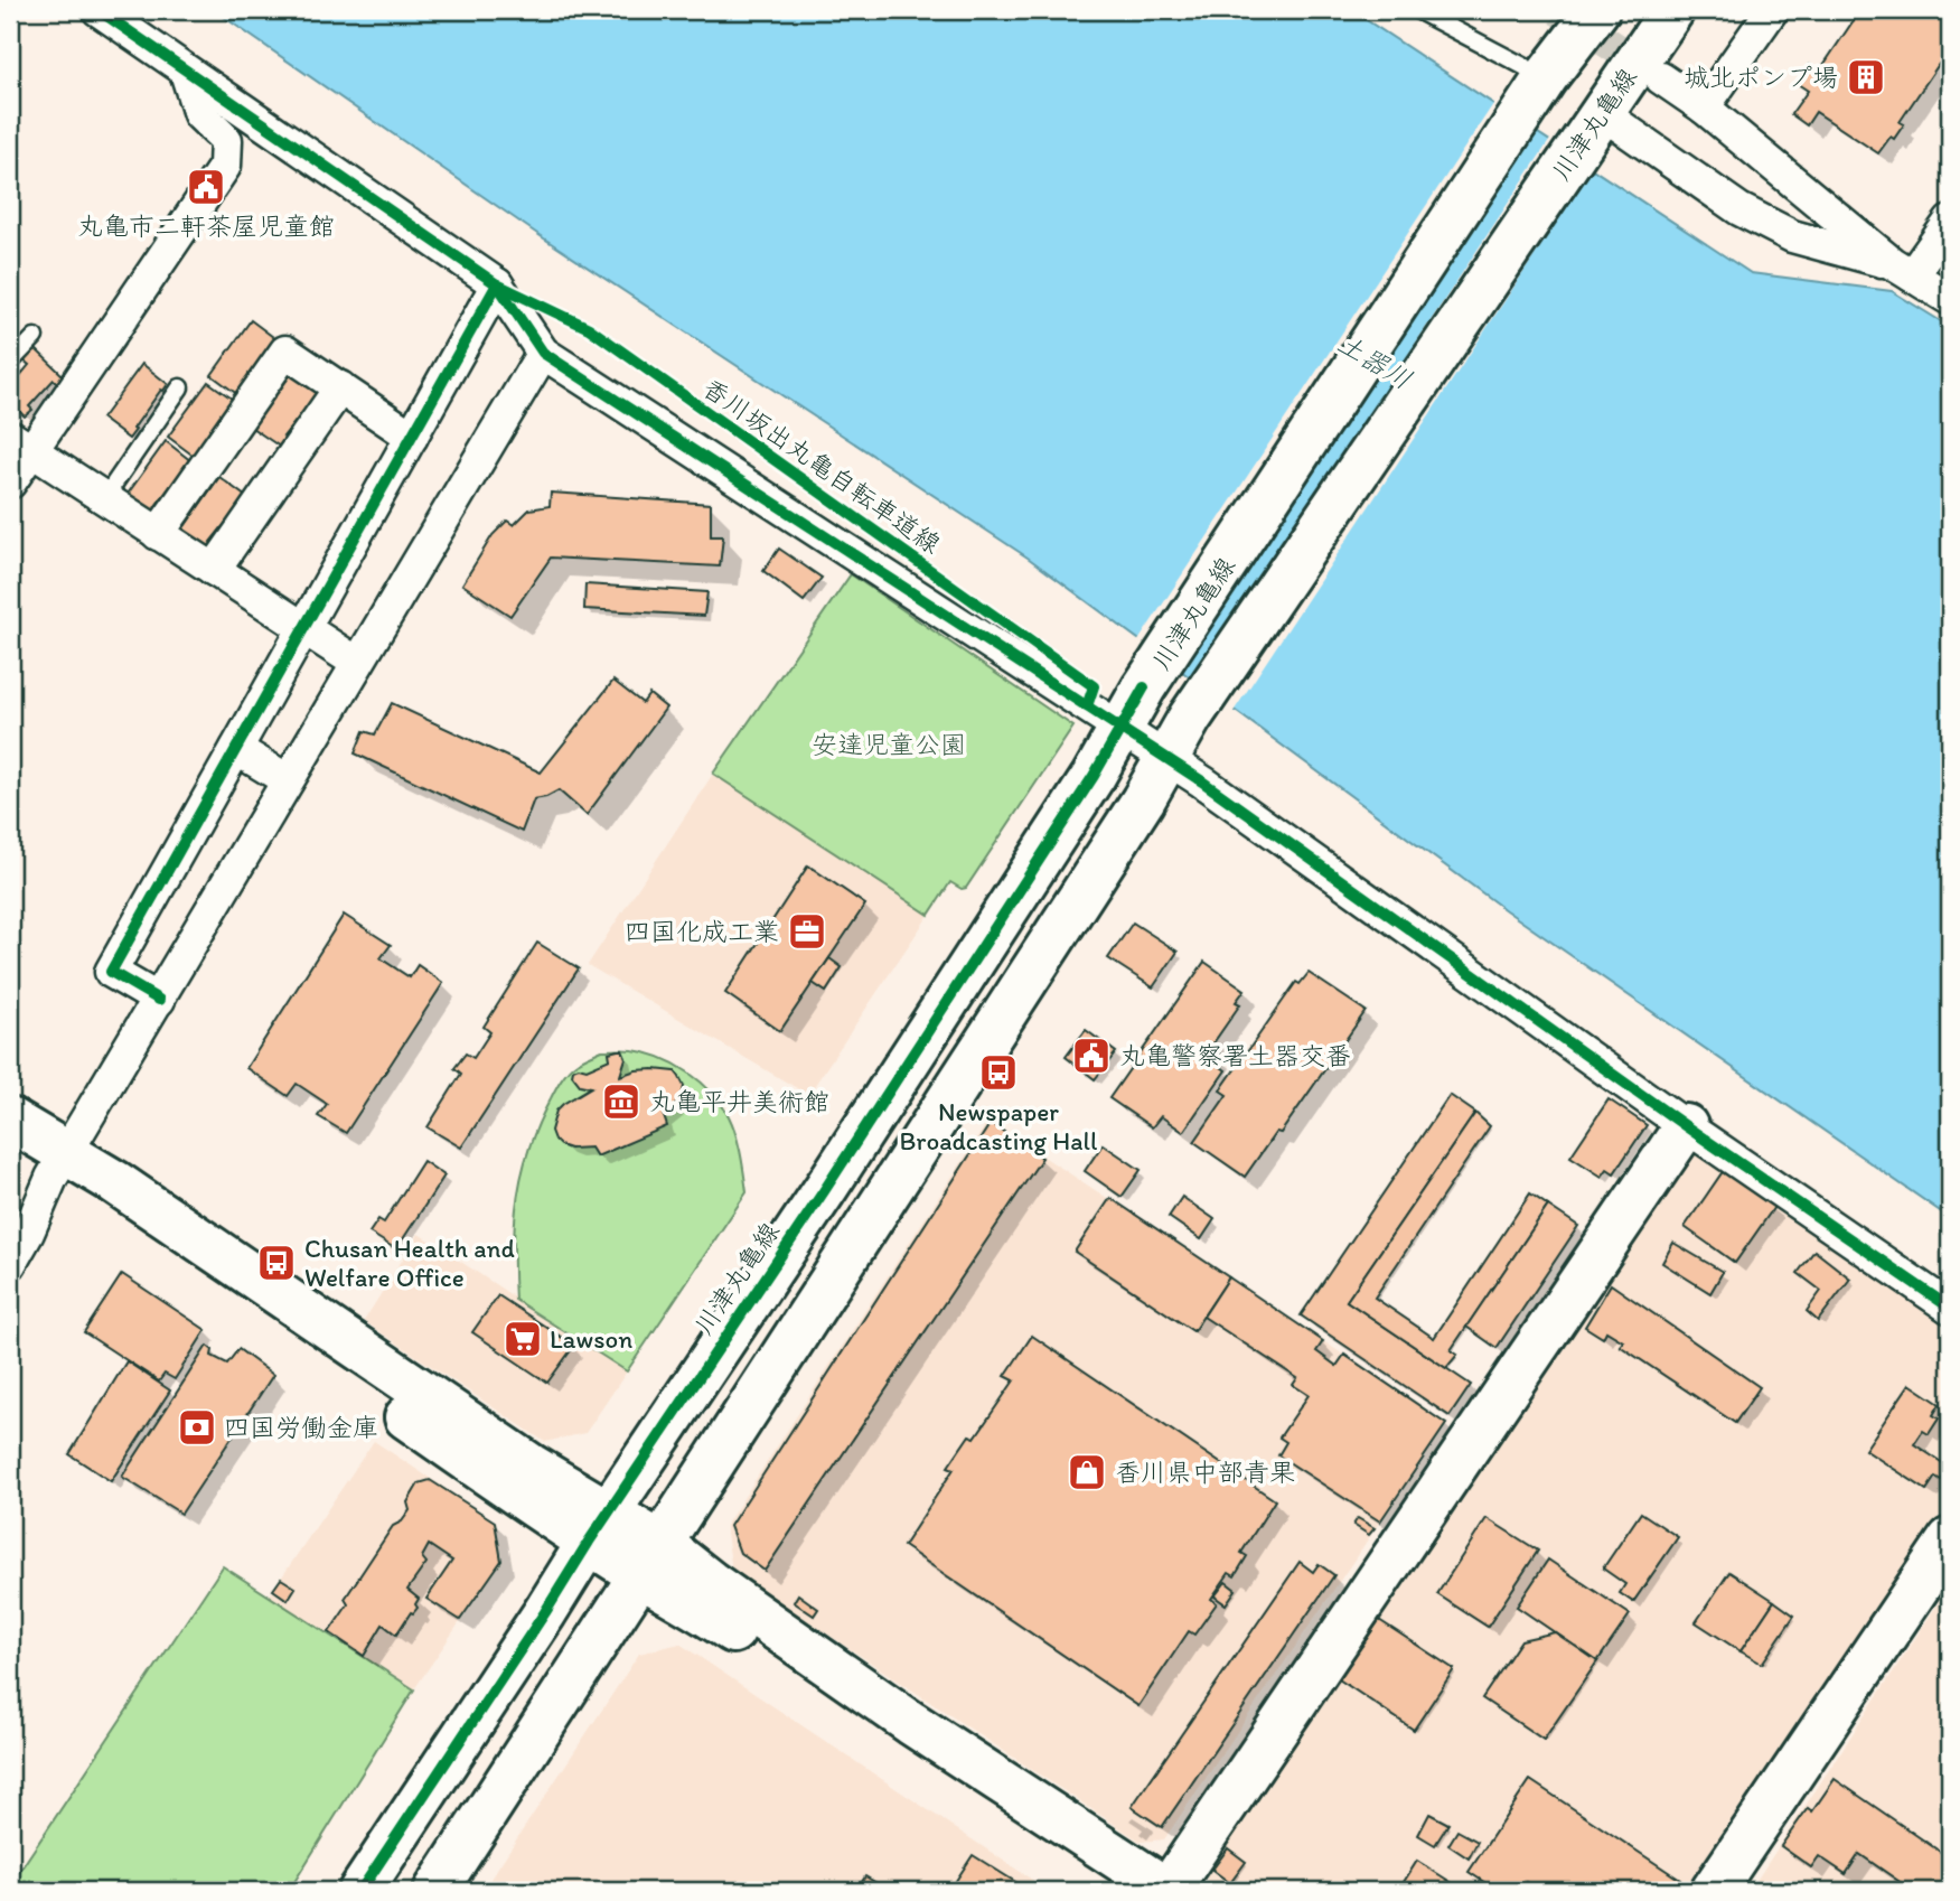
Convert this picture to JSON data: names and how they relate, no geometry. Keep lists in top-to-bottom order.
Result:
{
  "streets": {
    "main road": ["川津丸亀線"],
    "cycle path": ["香川坂出丸亀自転車道線"]
  },
  "water": ["土器川"],
  "parks": ["安達児童公園"],
  "places": {
    "building": ["城北ポンプ場"],
    "public building": ["丸亀市二軒茶屋児童館", "丸亀警察署土器交番"],
    "office": ["四国化成工業"],
    "bus stop": ["Newspaper Broadcasting Hall", "Chusan Health and Welfare Office"],
    "museum": ["丸亀平井美術館"],
    "supermarket": ["Lawson"],
    "bank": ["四国労働金庫"],
    "shop": ["香川県中部青果"]
  }
}
